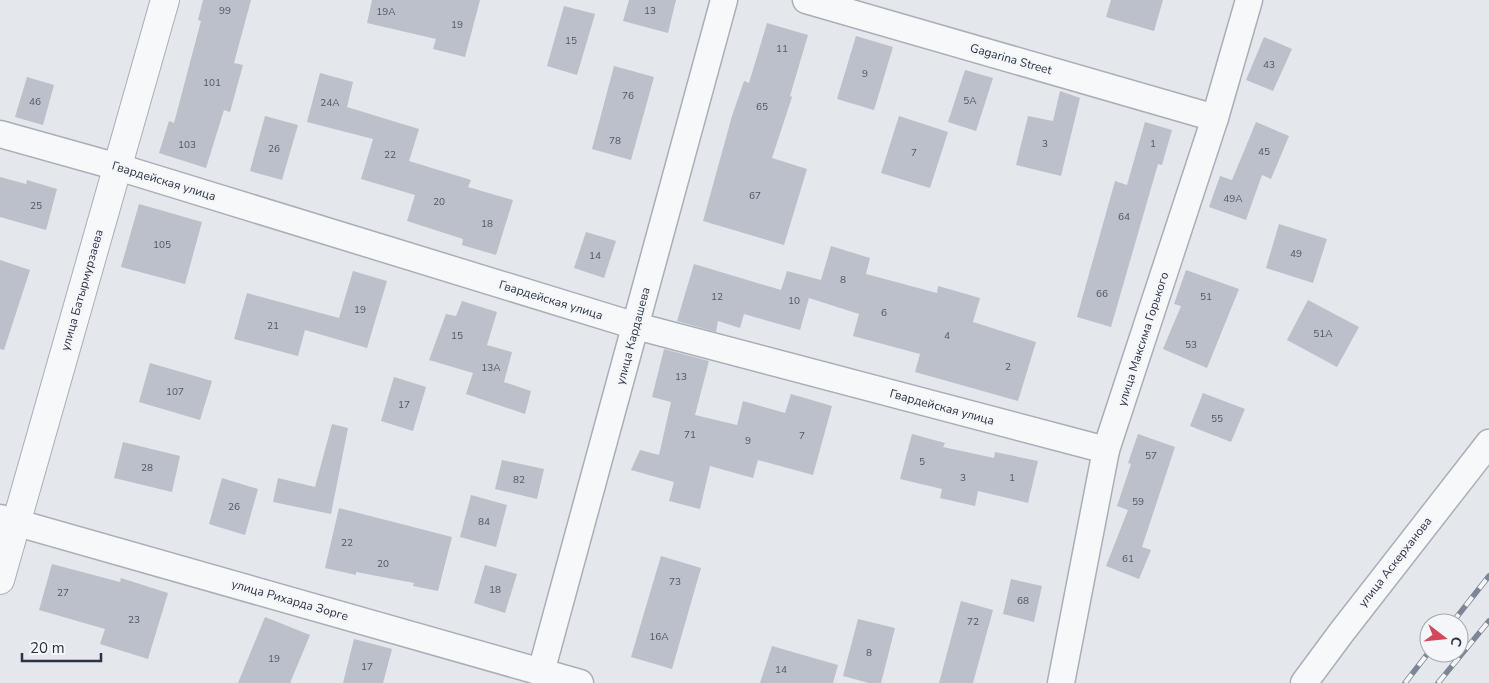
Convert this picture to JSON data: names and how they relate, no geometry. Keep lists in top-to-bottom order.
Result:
{
  "streets": {
    "street": [
      "Gagarina Street",
      "Гвардейская улица",
      "улица Батырмурзаева",
      "улица Кардашева",
      "улица Максима Горького",
      "улица Аскерханова",
      "улица Рихарда Зорге"
    ]
  },
  "crossings": [
    ["Gagarina Street", "улица Максима Горького"],
    ["Гвардейская улица", "улица Батырмурзаева"],
    ["Гвардейская улица", "улица Кардашева"],
    ["Гвардейская улица", "улица Максима Горького"],
    ["улица Батырмурзаева", "улица Рихарда Зорге"],
    ["улица Кардашева", "улица Рихарда Зорге"]
  ],
  "house_numbers": [
    "99",
    "13",
    "19А",
    "19",
    "15",
    "11",
    "43",
    "9",
    "101",
    "76",
    "5А",
    "46",
    "24А",
    "65",
    "78",
    "3",
    "1",
    "103",
    "26",
    "45",
    "7",
    "22",
    "67",
    "49А",
    "20",
    "25",
    "64",
    "18",
    "105",
    "49",
    "14",
    "8",
    "66",
    "12",
    "51",
    "10",
    "19",
    "6",
    "21",
    "51А",
    "15",
    "4",
    "53",
    "2",
    "13А",
    "13",
    "107",
    "17",
    "55",
    "71",
    "7",
    "9",
    "57",
    "5",
    "28",
    "3",
    "1",
    "82",
    "59",
    "26",
    "84",
    "22",
    "61",
    "20",
    "73",
    "18",
    "27",
    "68",
    "23",
    "72",
    "16А",
    "8",
    "19",
    "17",
    "14"
  ],
  "scale_bar": "20 m",
  "north": "right"
}
